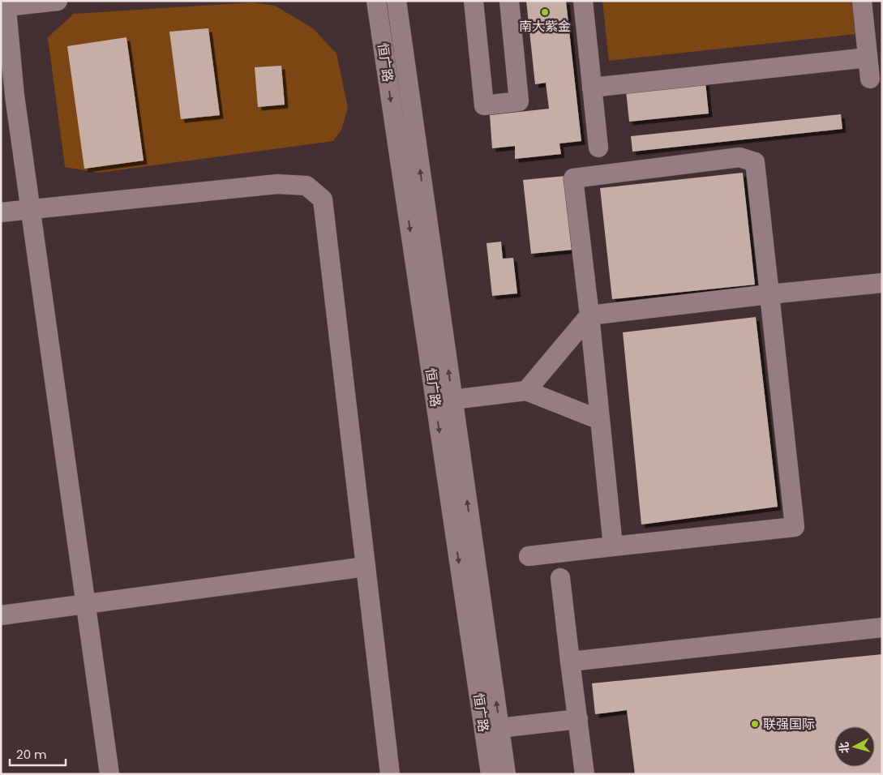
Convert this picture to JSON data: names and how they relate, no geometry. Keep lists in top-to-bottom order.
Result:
{
  "streets": {
    "street": ["恒广路"]
  },
  "places": ["南大紫金", "联强国际"],
  "scale_bar": "20 m",
  "north": "left"
}
